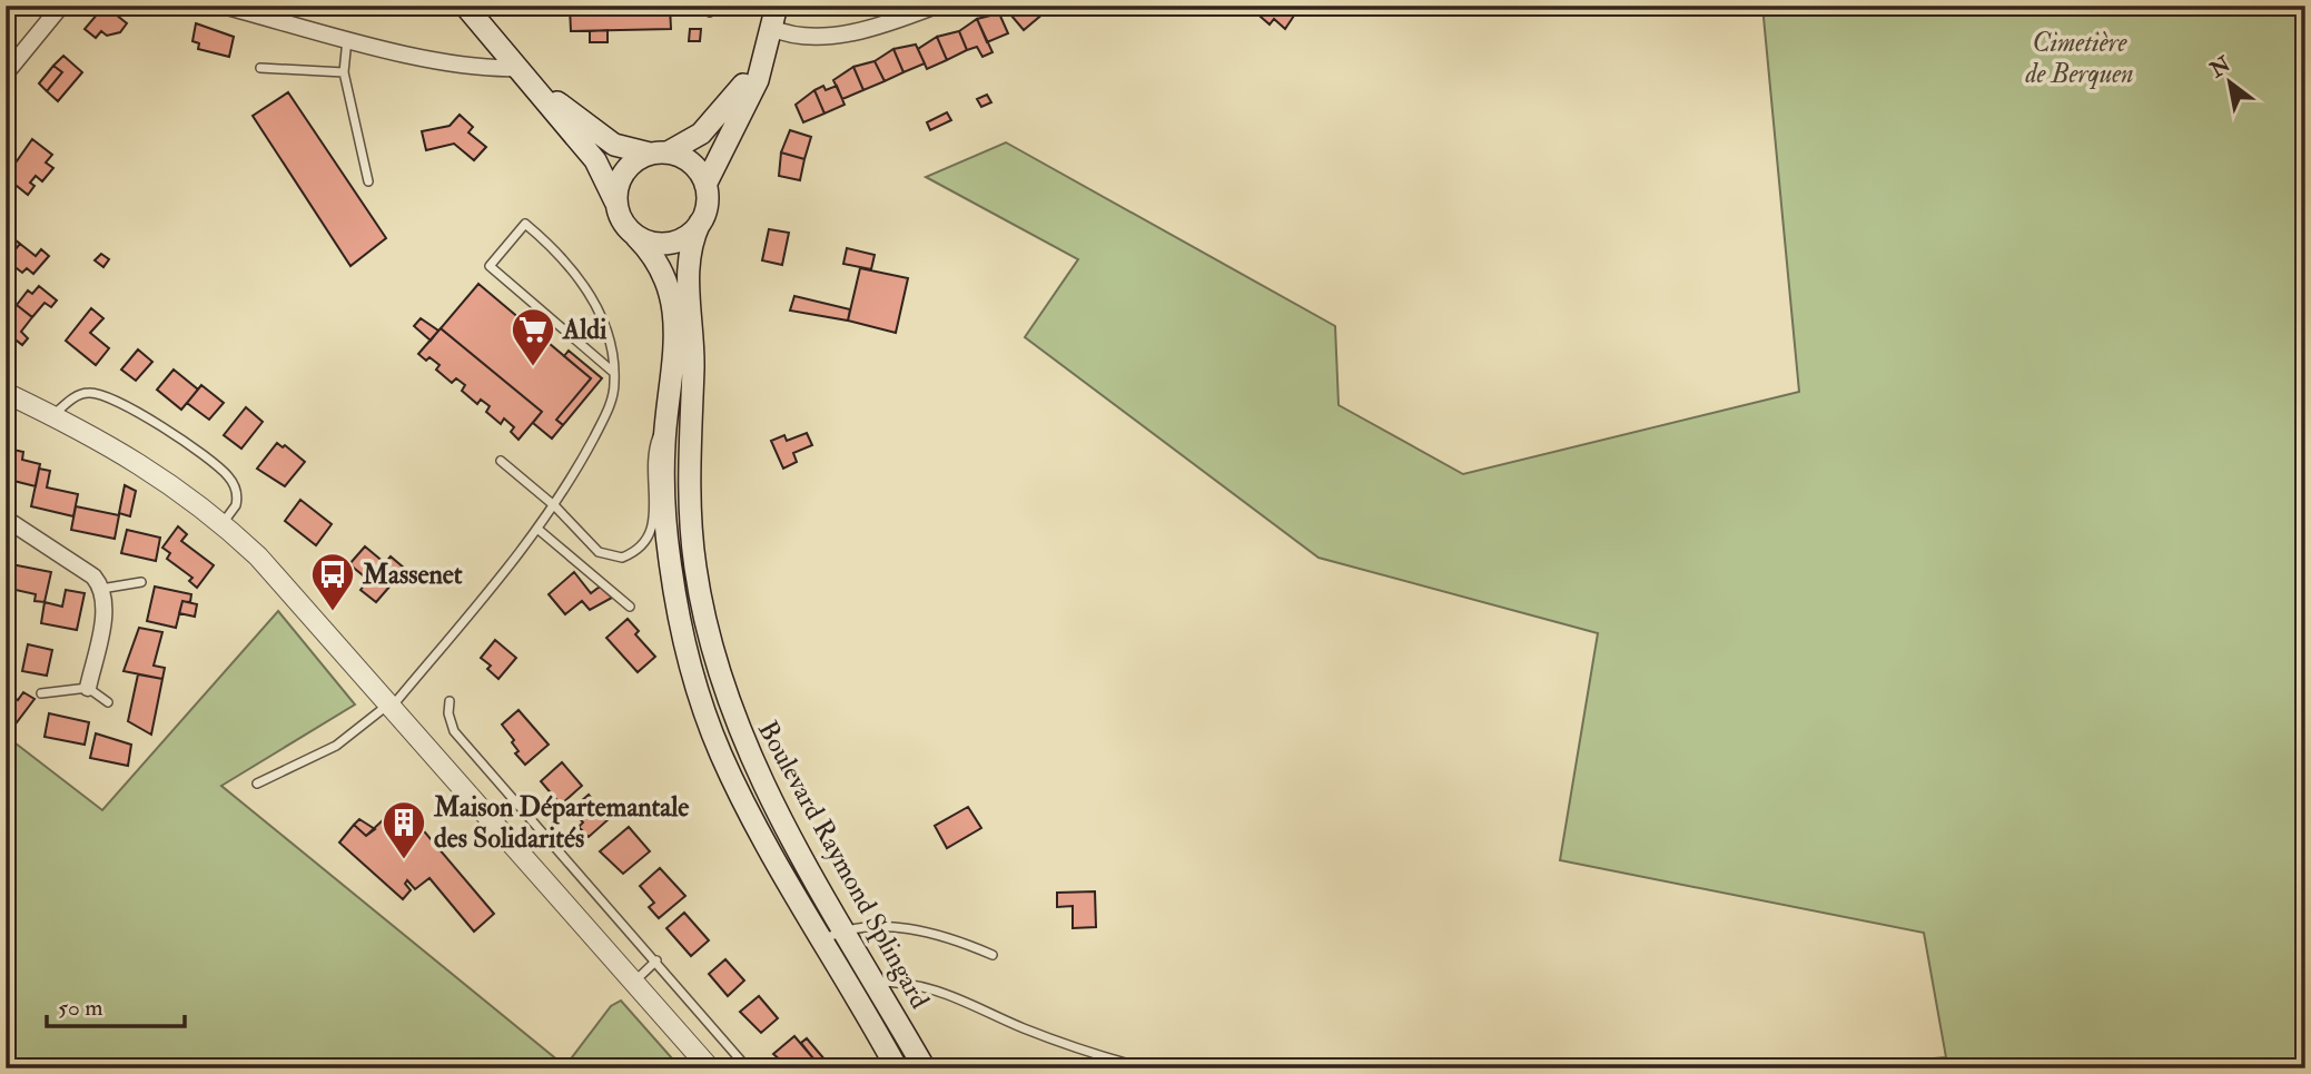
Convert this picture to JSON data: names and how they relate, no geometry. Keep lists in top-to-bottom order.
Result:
{
  "streets": {
    "main road": ["Boulevard Raymond Splingard"]
  },
  "parks": ["Cimetière de Berquen"],
  "places": {
    "supermarket": ["Aldi"],
    "bus stop": ["Massenet"],
    "building": ["Maison Départemantale des Solidarités"]
  },
  "scale_bar": "50 m",
  "north": "top left"
}
